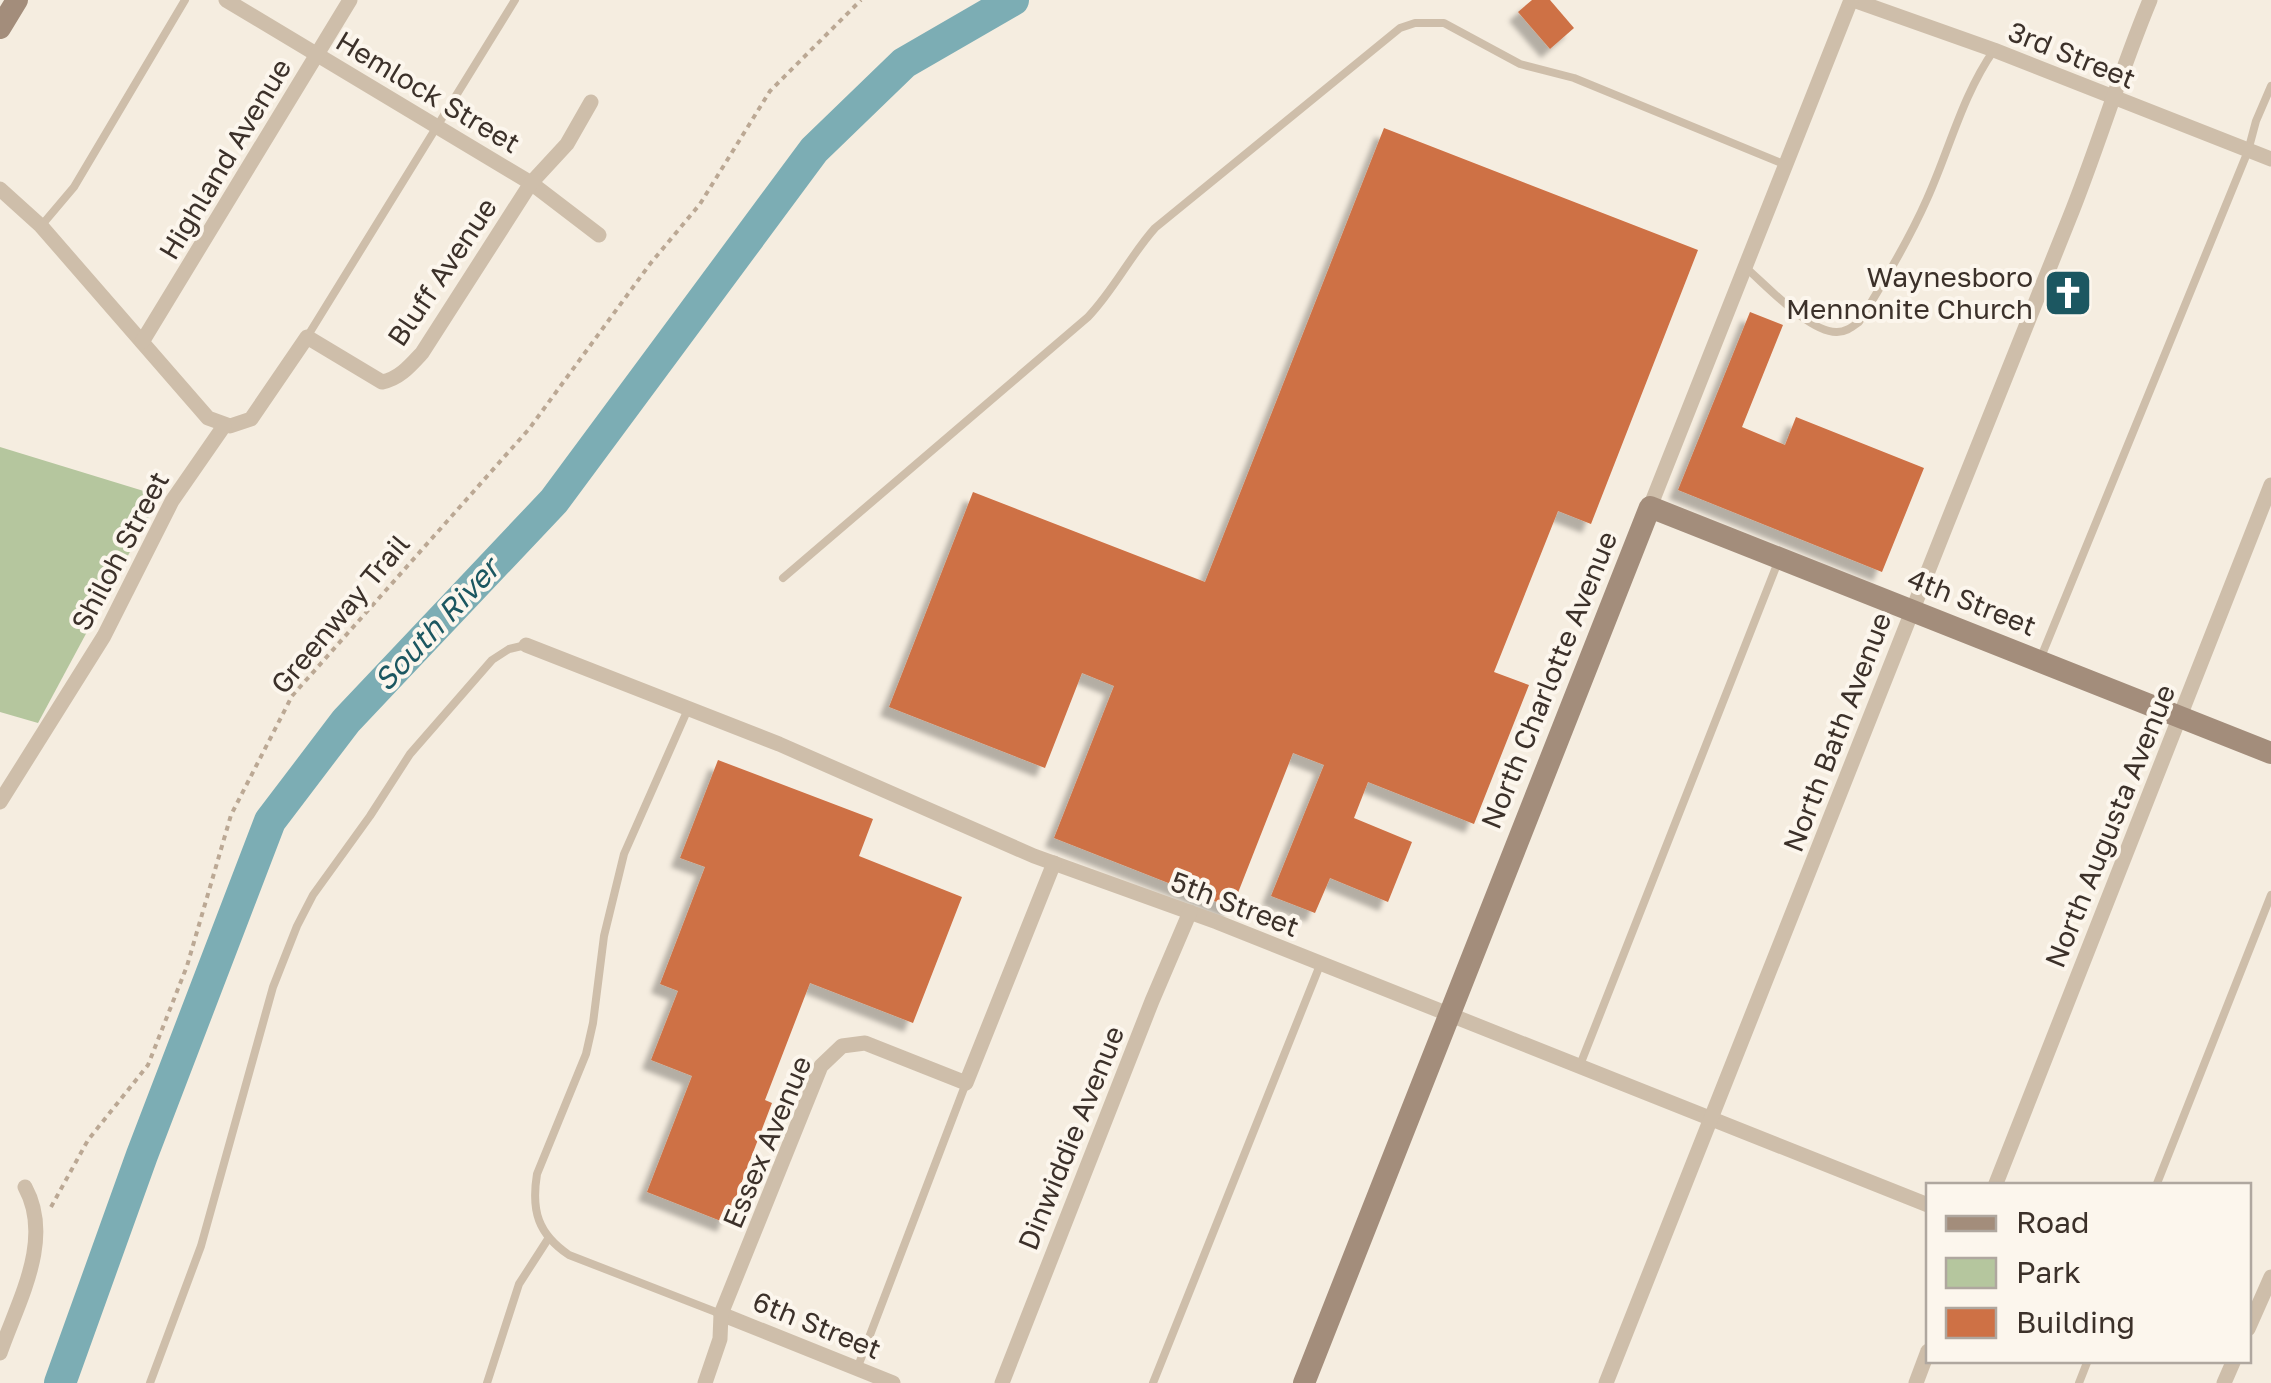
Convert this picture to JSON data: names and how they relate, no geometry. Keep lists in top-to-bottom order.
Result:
{
  "streets": {
    "street": [
      "3rd Street",
      "Hemlock Street",
      "Highland Avenue",
      "Bluff Avenue",
      "Shiloh Street",
      "4th Street",
      "North Charlotte Avenue",
      "North Bath Avenue",
      "North Augusta Avenue",
      "5th Street",
      "Dinwiddie Avenue",
      "Essex Avenue",
      "6th Street"
    ],
    "path": ["Greenway Trail"]
  },
  "crossings": [
    ["3rd Street", "North Charlotte Avenue"],
    ["3rd Street", "North Bath Avenue"],
    ["Hemlock Street", "Highland Avenue"],
    ["Hemlock Street", "Bluff Avenue"],
    ["4th Street", "North Charlotte Avenue"],
    ["4th Street", "North Bath Avenue"],
    ["4th Street", "North Augusta Avenue"],
    ["North Charlotte Avenue", "5th Street"],
    ["North Bath Avenue", "5th Street"],
    ["5th Street", "Dinwiddie Avenue"],
    ["Essex Avenue", "6th Street"]
  ],
  "water": ["South River"],
  "places": {
    "church": ["Waynesboro Mennonite Church"]
  },
  "legend": ["Road", "Park", "Building"]
}
